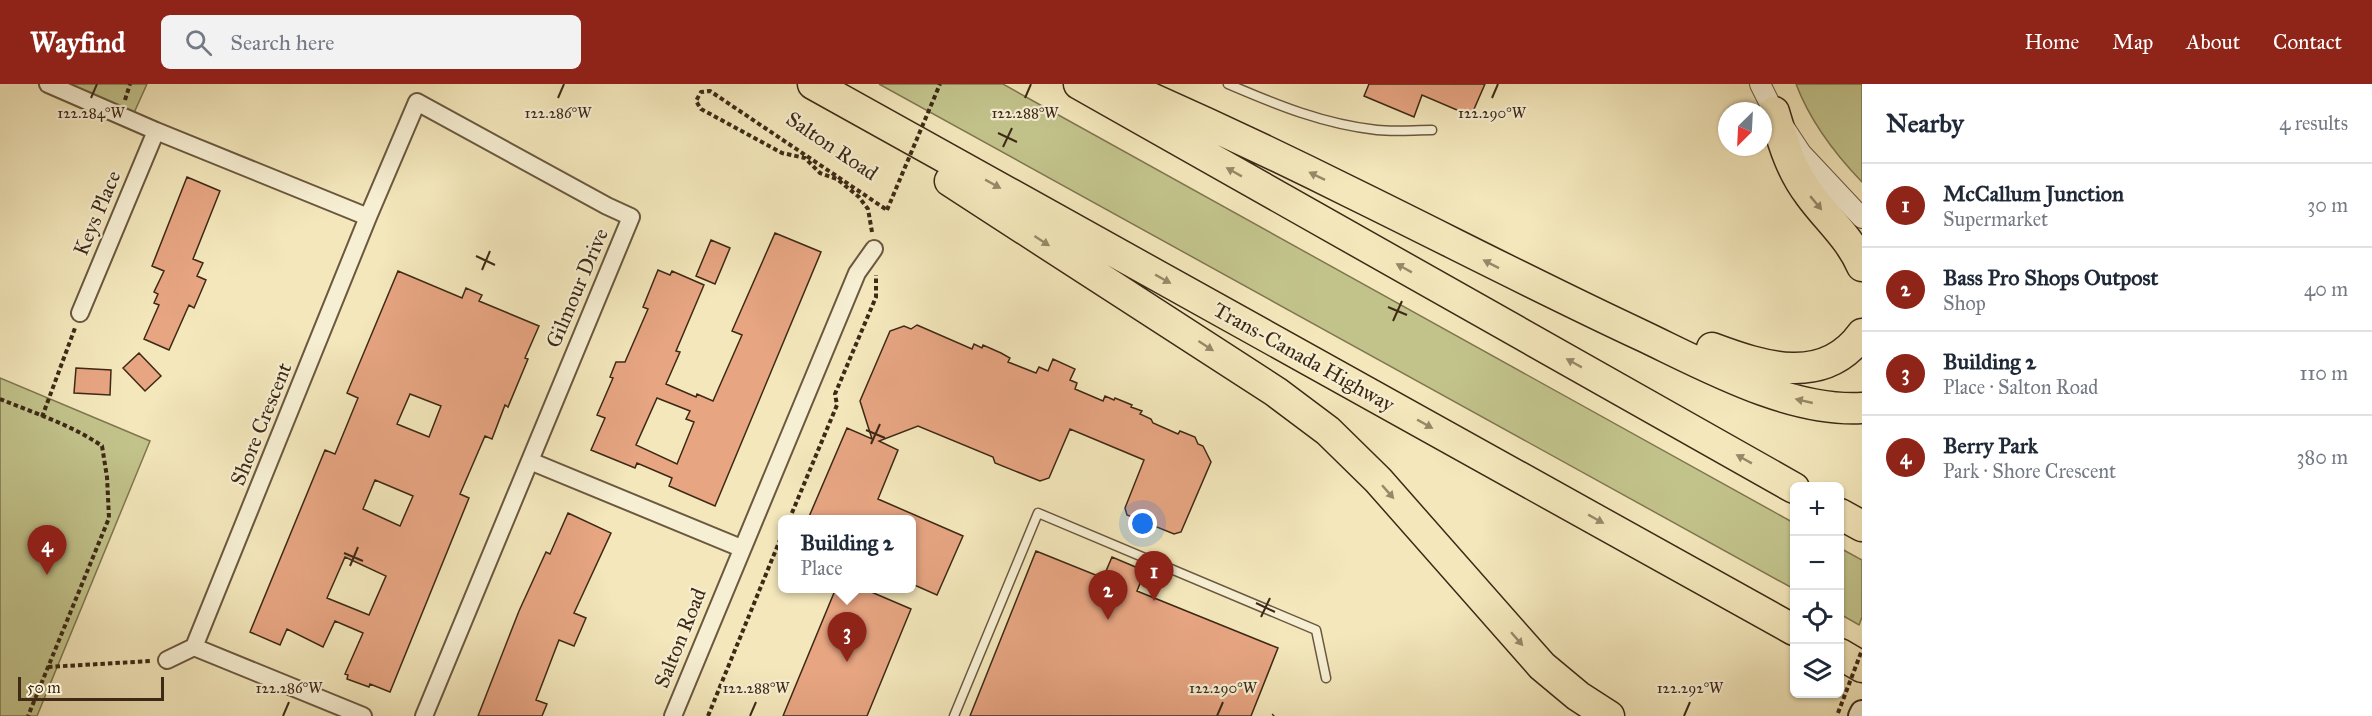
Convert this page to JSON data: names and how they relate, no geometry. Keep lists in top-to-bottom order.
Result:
{
  "streets": {
    "highway": ["Trans-Canada Highway"],
    "street": [
      "Salton Road",
      "Keys Place",
      "Gilmour Drive",
      "Shore Crescent"
    ]
  },
  "crossings": [
    ["Gilmour Drive", "Shore Crescent"]
  ],
  "scale_bar": "50 m",
  "north": "bottom left",
  "page": {
    "header": "Wayfind",
    "search": "Search here",
    "nav": [
      "Home",
      "Map",
      "About",
      "Contact"
    ],
    "heading": ["Nearby", "4 results"],
    "list": [
      {
        "mark": "1",
        "name": "McCallum Junction",
        "note": "Supermarket",
        "value": "30 m"
      },
      {
        "mark": "2",
        "name": "Bass Pro Shops Outpost",
        "note": "Shop",
        "value": "40 m"
      },
      {
        "mark": "3",
        "name": "Building 2",
        "note": "Place · Salton Road",
        "value": "110 m"
      },
      {
        "mark": "4",
        "name": "Berry Park",
        "note": "Park · Shore Crescent",
        "value": "380 m"
      }
    ],
    "map_buttons": ["+", "−"],
    "popup": ["Building 2", "Place"],
    "pins": [
      "4",
      "1",
      "2",
      "3"
    ],
    "scale": "50 m"
  },
  "coordinates": [
    "122.286°W",
    "122.288°W",
    "122.290°W",
    "122.284°W",
    "122.292°W"
  ]
}
